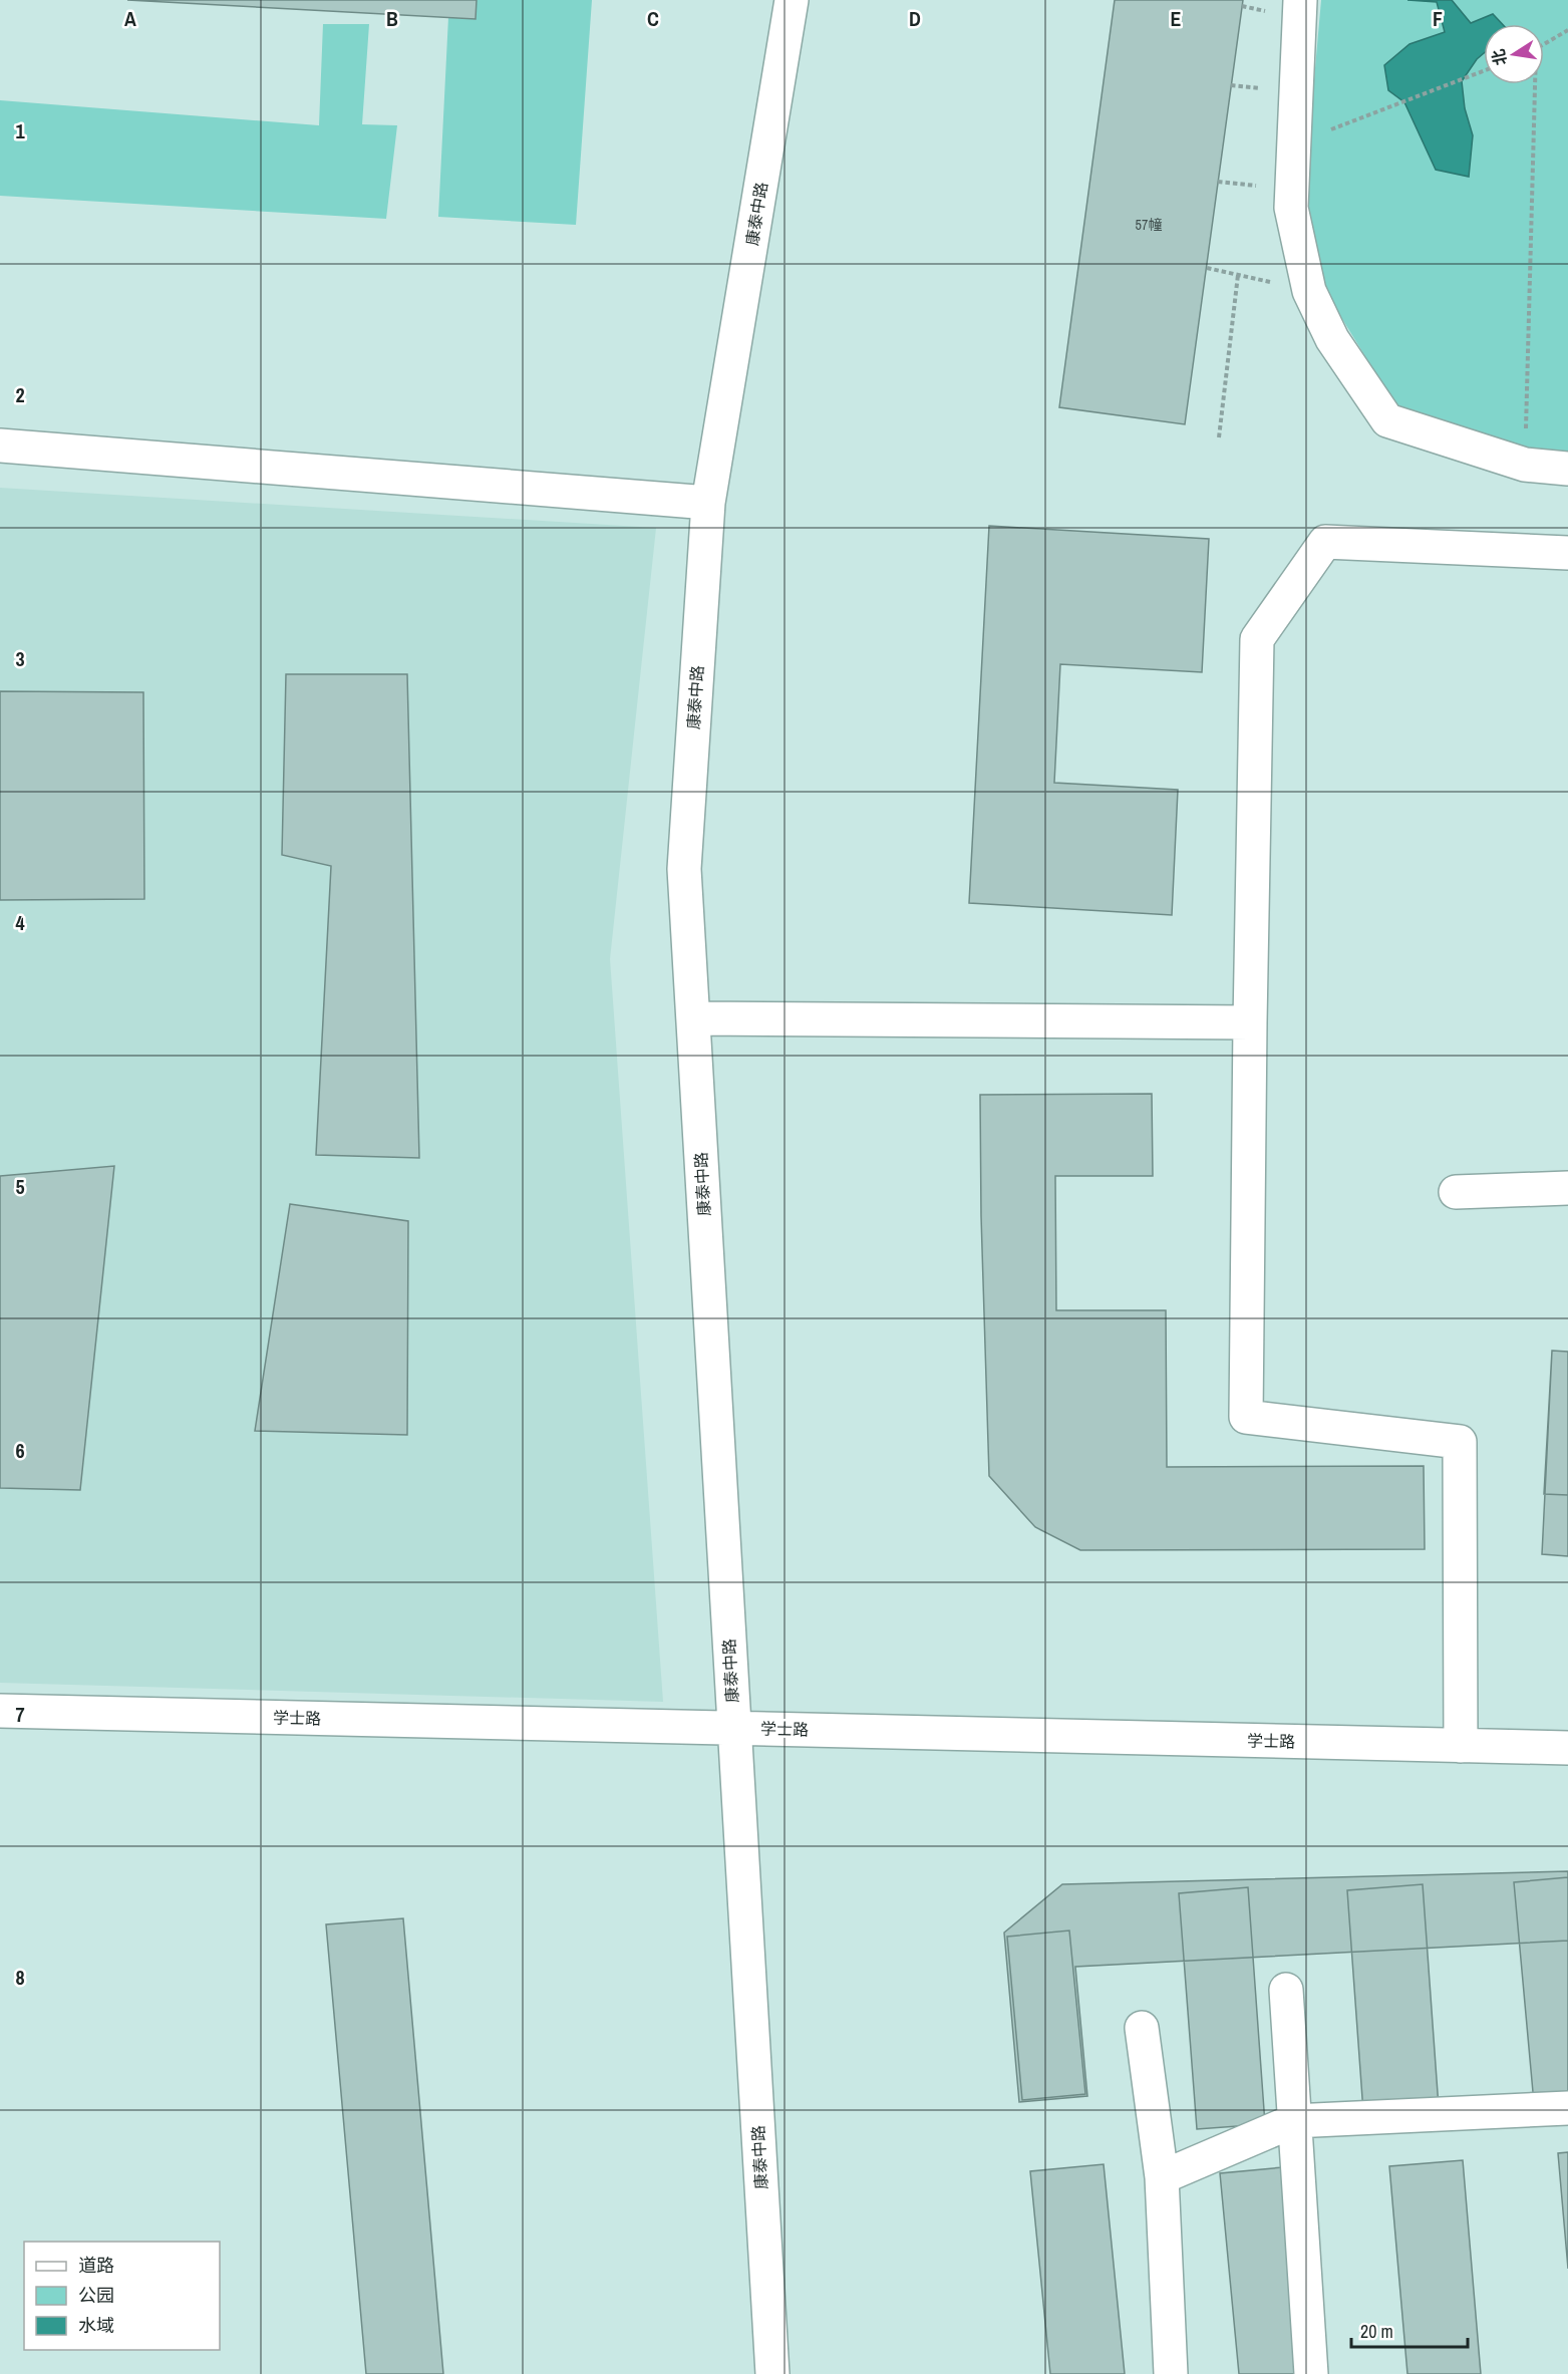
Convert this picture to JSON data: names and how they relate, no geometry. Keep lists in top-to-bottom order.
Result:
{
  "streets": {
    "street": ["康泰中路", "学士路"]
  },
  "crossings": [
    ["康泰中路", "学士路"]
  ],
  "house_numbers": ["57幢"],
  "legend": ["道路", "公园", "水域"],
  "scale_bar": "20 m",
  "north": "left",
  "grid": {
    "columns": [
      "A",
      "B",
      "C",
      "D",
      "E",
      "F"
    ],
    "rows": [
      "1",
      "2",
      "3",
      "4",
      "5",
      "6",
      "7",
      "8"
    ]
  }
}
